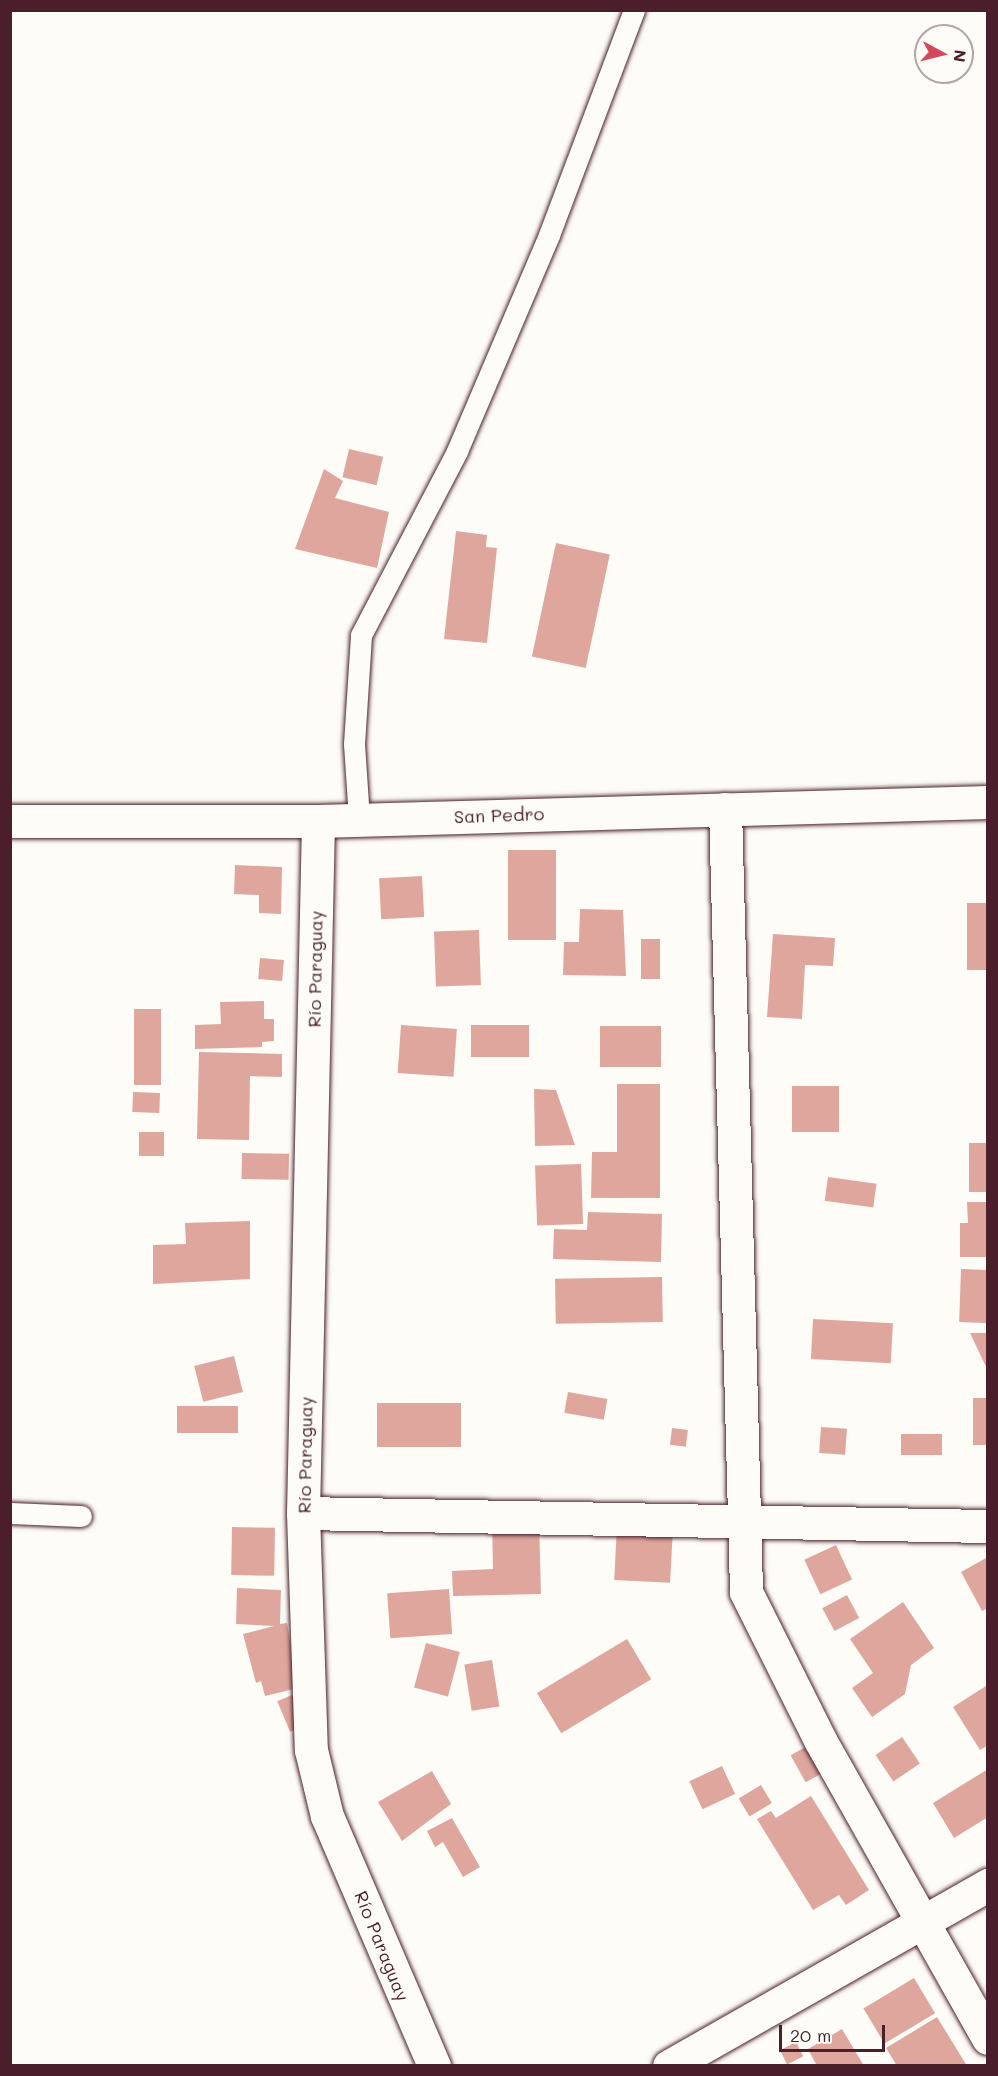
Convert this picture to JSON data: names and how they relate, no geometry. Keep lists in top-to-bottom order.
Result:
{
  "streets": {
    "street": ["San Pedro", "Río Paraguay"]
  },
  "crossings": [
    ["San Pedro", "Río Paraguay"]
  ],
  "scale_bar": "20 m",
  "north": "right"
}
